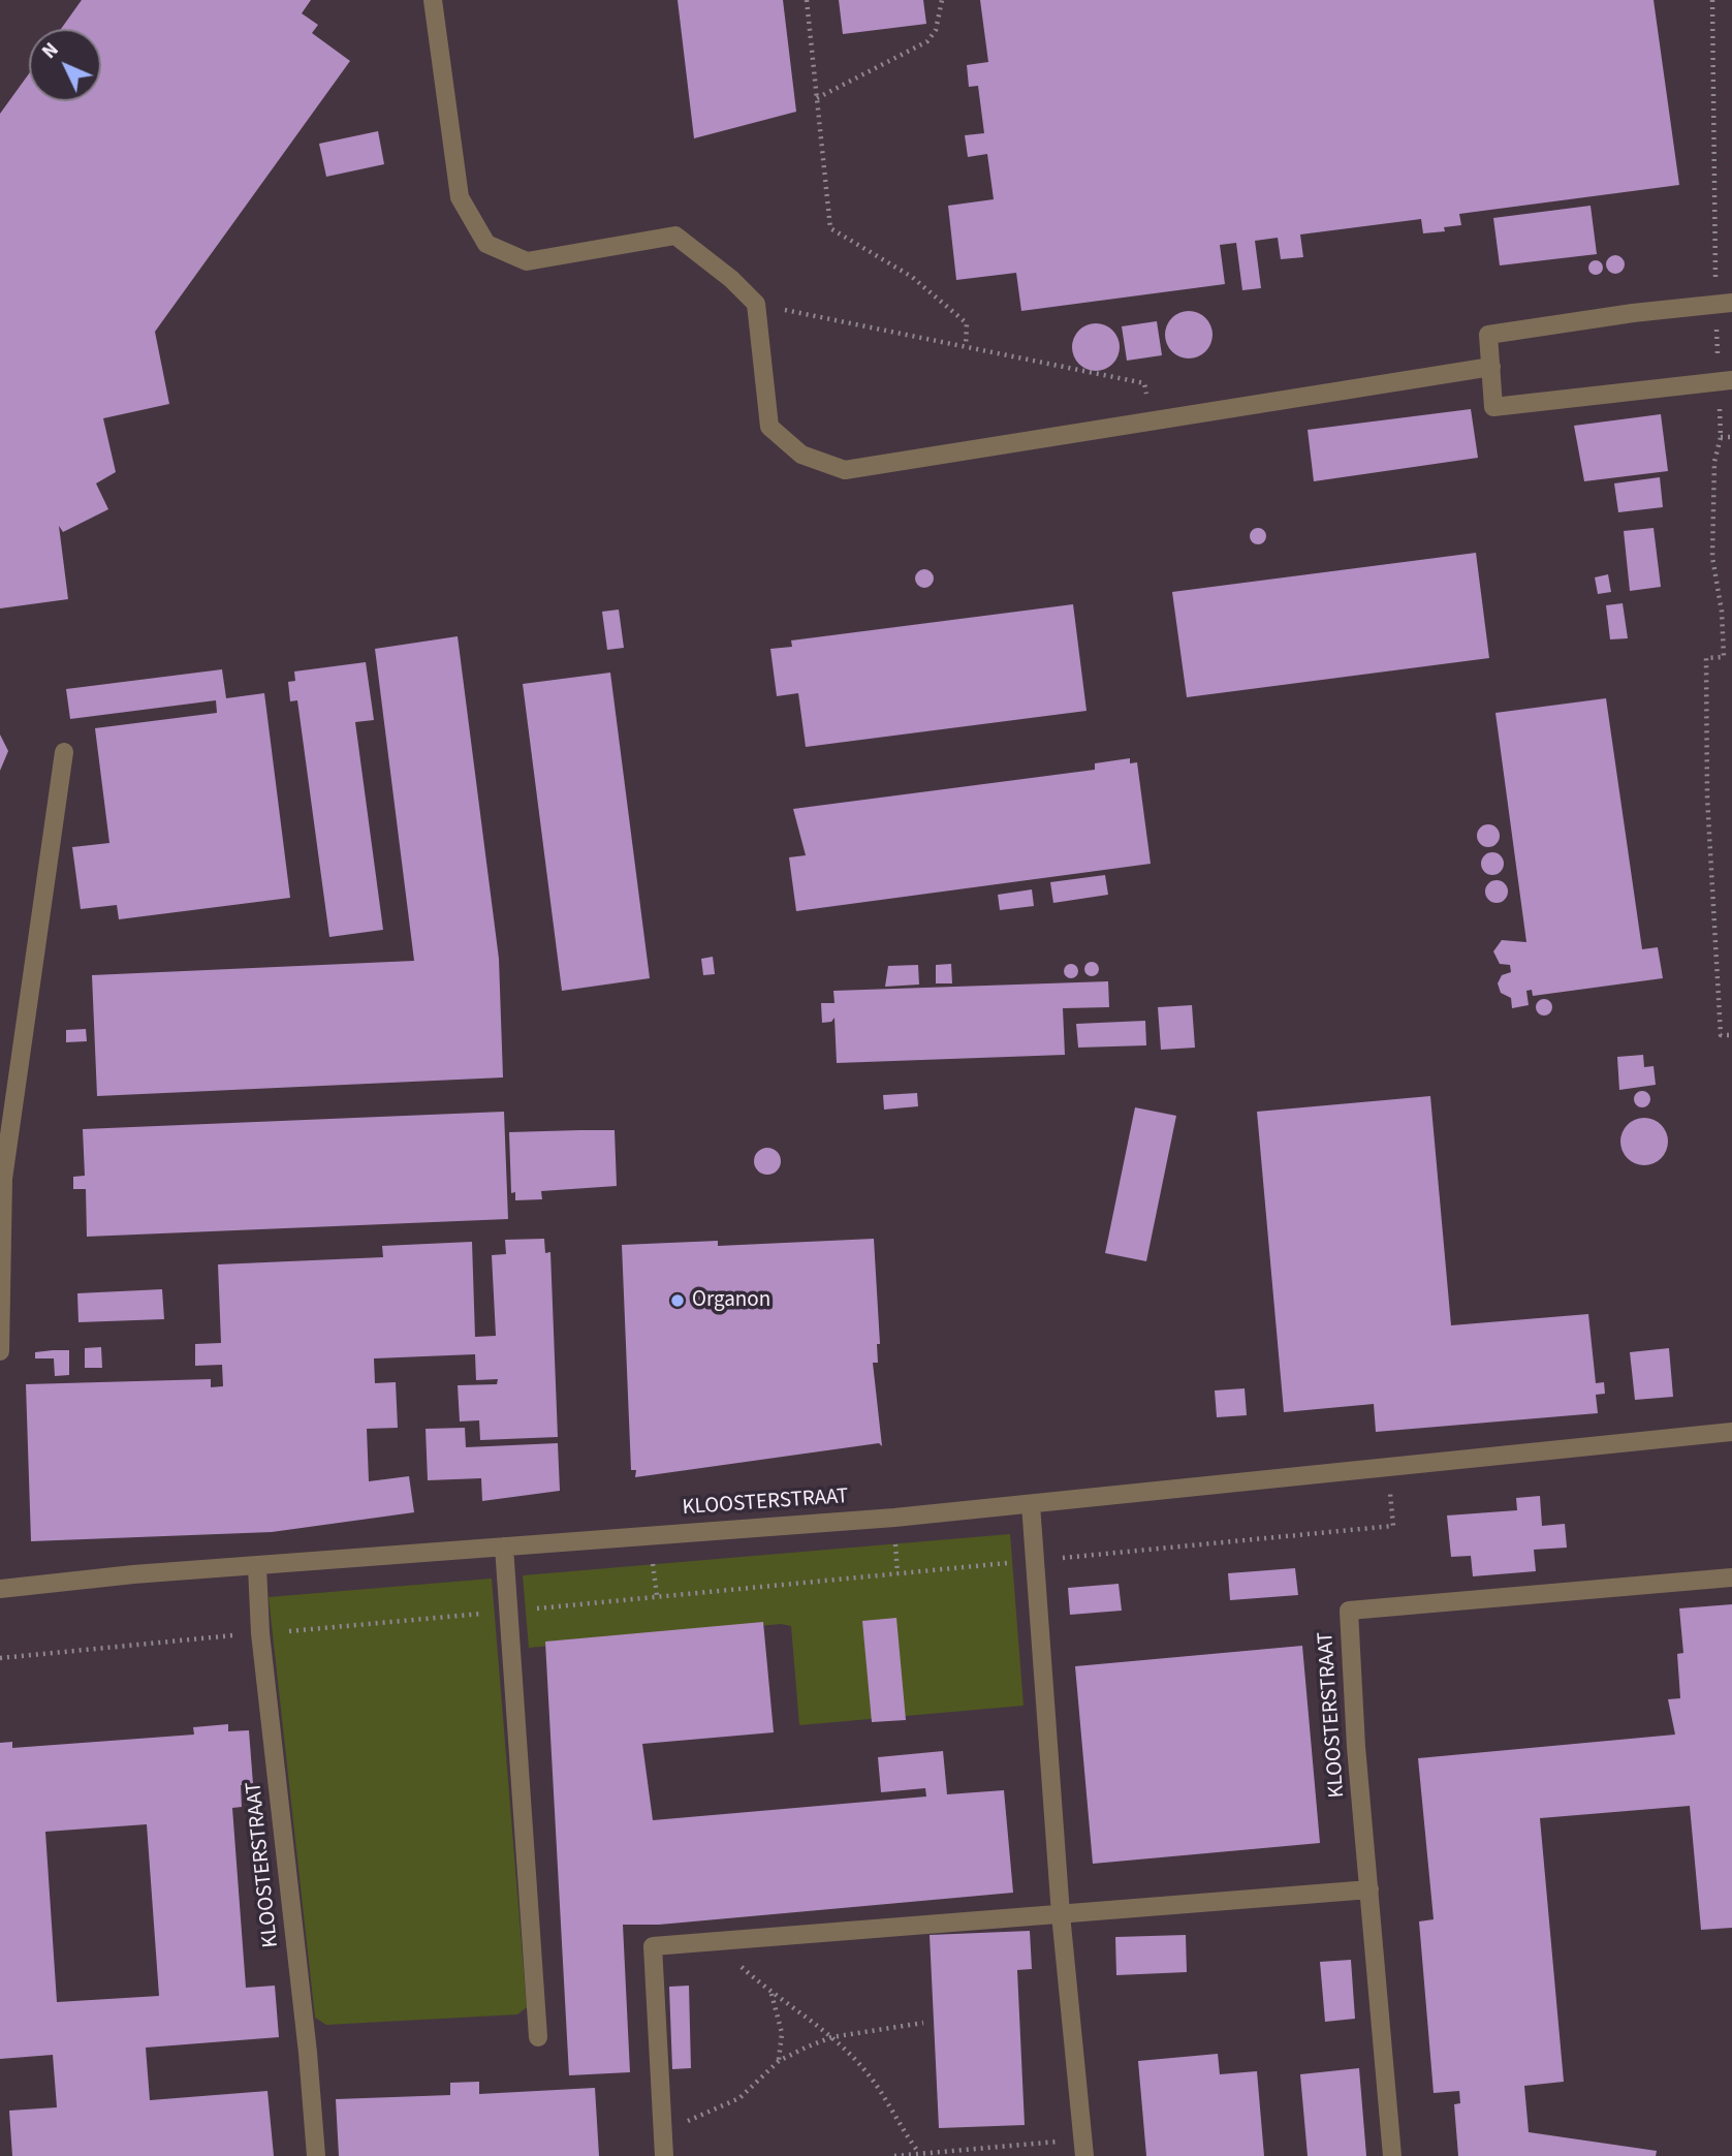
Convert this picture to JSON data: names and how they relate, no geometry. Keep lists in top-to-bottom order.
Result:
{
  "streets": {
    "lane": ["KLOOSTERSTRAAT"]
  },
  "places": ["Organon"],
  "north": "top left"
}
